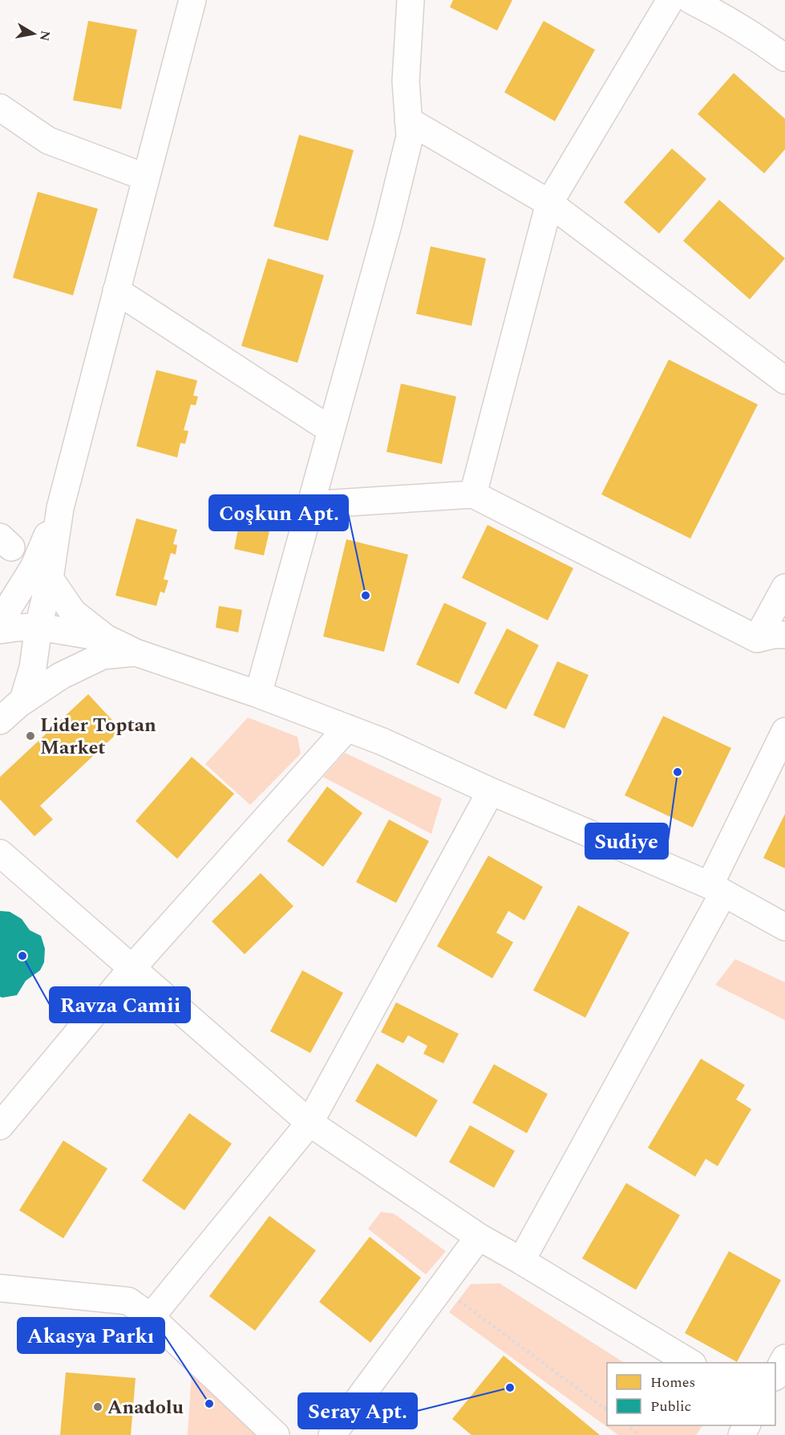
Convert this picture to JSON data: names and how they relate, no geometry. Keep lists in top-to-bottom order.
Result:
{
  "places": [
    "Coşkun Apt.",
    "Lider Toptan Market",
    "Sudiye",
    "Ravza Camii",
    "Seray Apt.",
    "Akasya Parkı",
    "Anadolu"
  ],
  "legend": ["Homes", "Public"],
  "north": "right"
}
